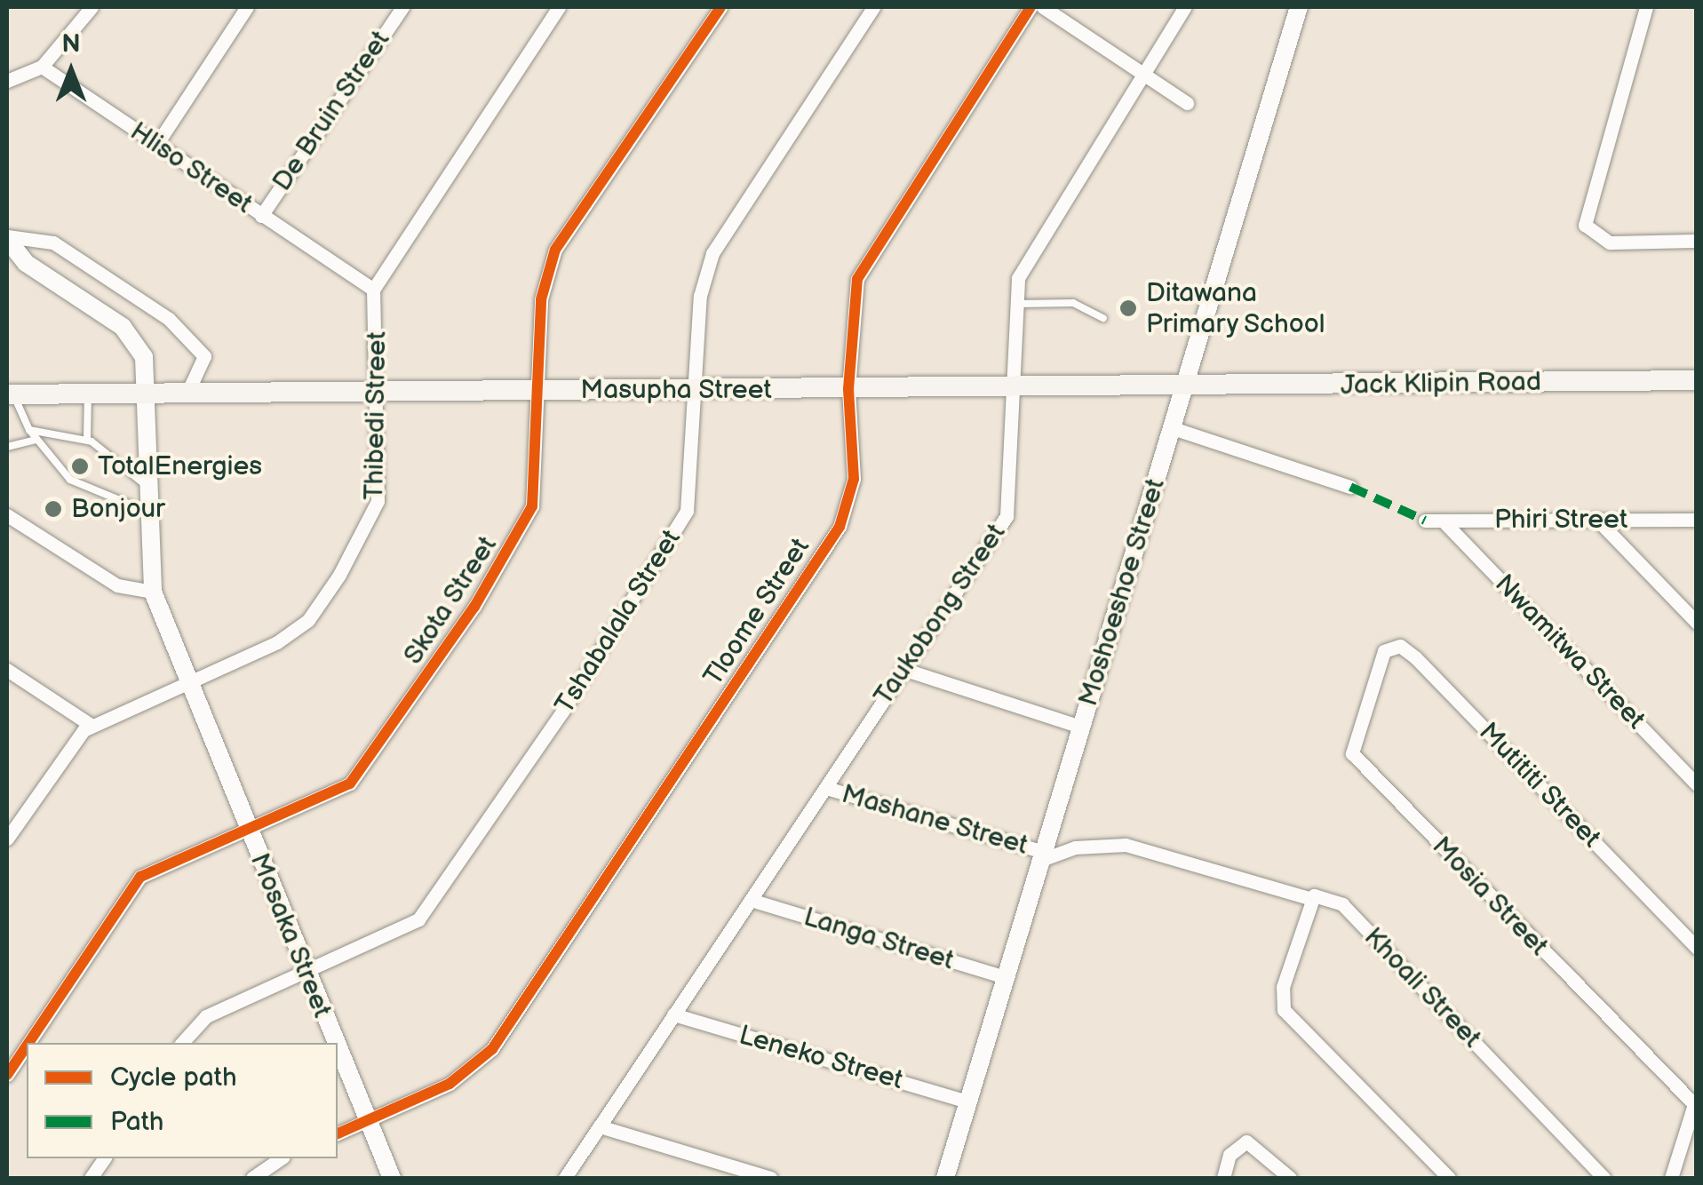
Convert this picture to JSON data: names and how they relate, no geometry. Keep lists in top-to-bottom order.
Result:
{
  "streets": {
    "main road": ["Jack Klipin Road", "Masupha Street"],
    "street": [
      "De Bruin Street",
      "Hliso Street",
      "Thibedi Street",
      "Phiri Street",
      "Moshoeshoe Street",
      "Skota Street",
      "Tloome Street",
      "Taukobong Street",
      "Tshabalala Street",
      "Nwamitwa Street",
      "Mutititi Street",
      "Mashane Street",
      "Mosia Street",
      "Mosaka Street",
      "Langa Street",
      "Khoali Street",
      "Leneko Street"
    ]
  },
  "crossings": [
    ["De Bruin Street", "Hliso Street"],
    ["Hliso Street", "Thibedi Street"],
    ["Jack Klipin Road", "Masupha Street"],
    ["Jack Klipin Road", "Moshoeshoe Street"],
    ["Masupha Street", "Thibedi Street"],
    ["Masupha Street", "Moshoeshoe Street"],
    ["Masupha Street", "Skota Street"],
    ["Masupha Street", "Tloome Street"],
    ["Masupha Street", "Taukobong Street"],
    ["Masupha Street", "Tshabalala Street"],
    ["Masupha Street", "Mosaka Street"],
    ["Thibedi Street", "Mosaka Street"],
    ["Phiri Street", "Nwamitwa Street"],
    ["Moshoeshoe Street", "Mashane Street"],
    ["Moshoeshoe Street", "Langa Street"],
    ["Moshoeshoe Street", "Leneko Street"],
    ["Skota Street", "Mosaka Street"],
    ["Tloome Street", "Mosaka Street"],
    ["Taukobong Street", "Mashane Street"],
    ["Taukobong Street", "Langa Street"],
    ["Taukobong Street", "Leneko Street"],
    ["Tshabalala Street", "Mosaka Street"],
    ["Mutititi Street", "Mosia Street"]
  ],
  "places": ["Ditawana Primary School", "TotalEnergies", "Bonjour"],
  "legend": ["Cycle path", "Path"],
  "north": "top"
}
